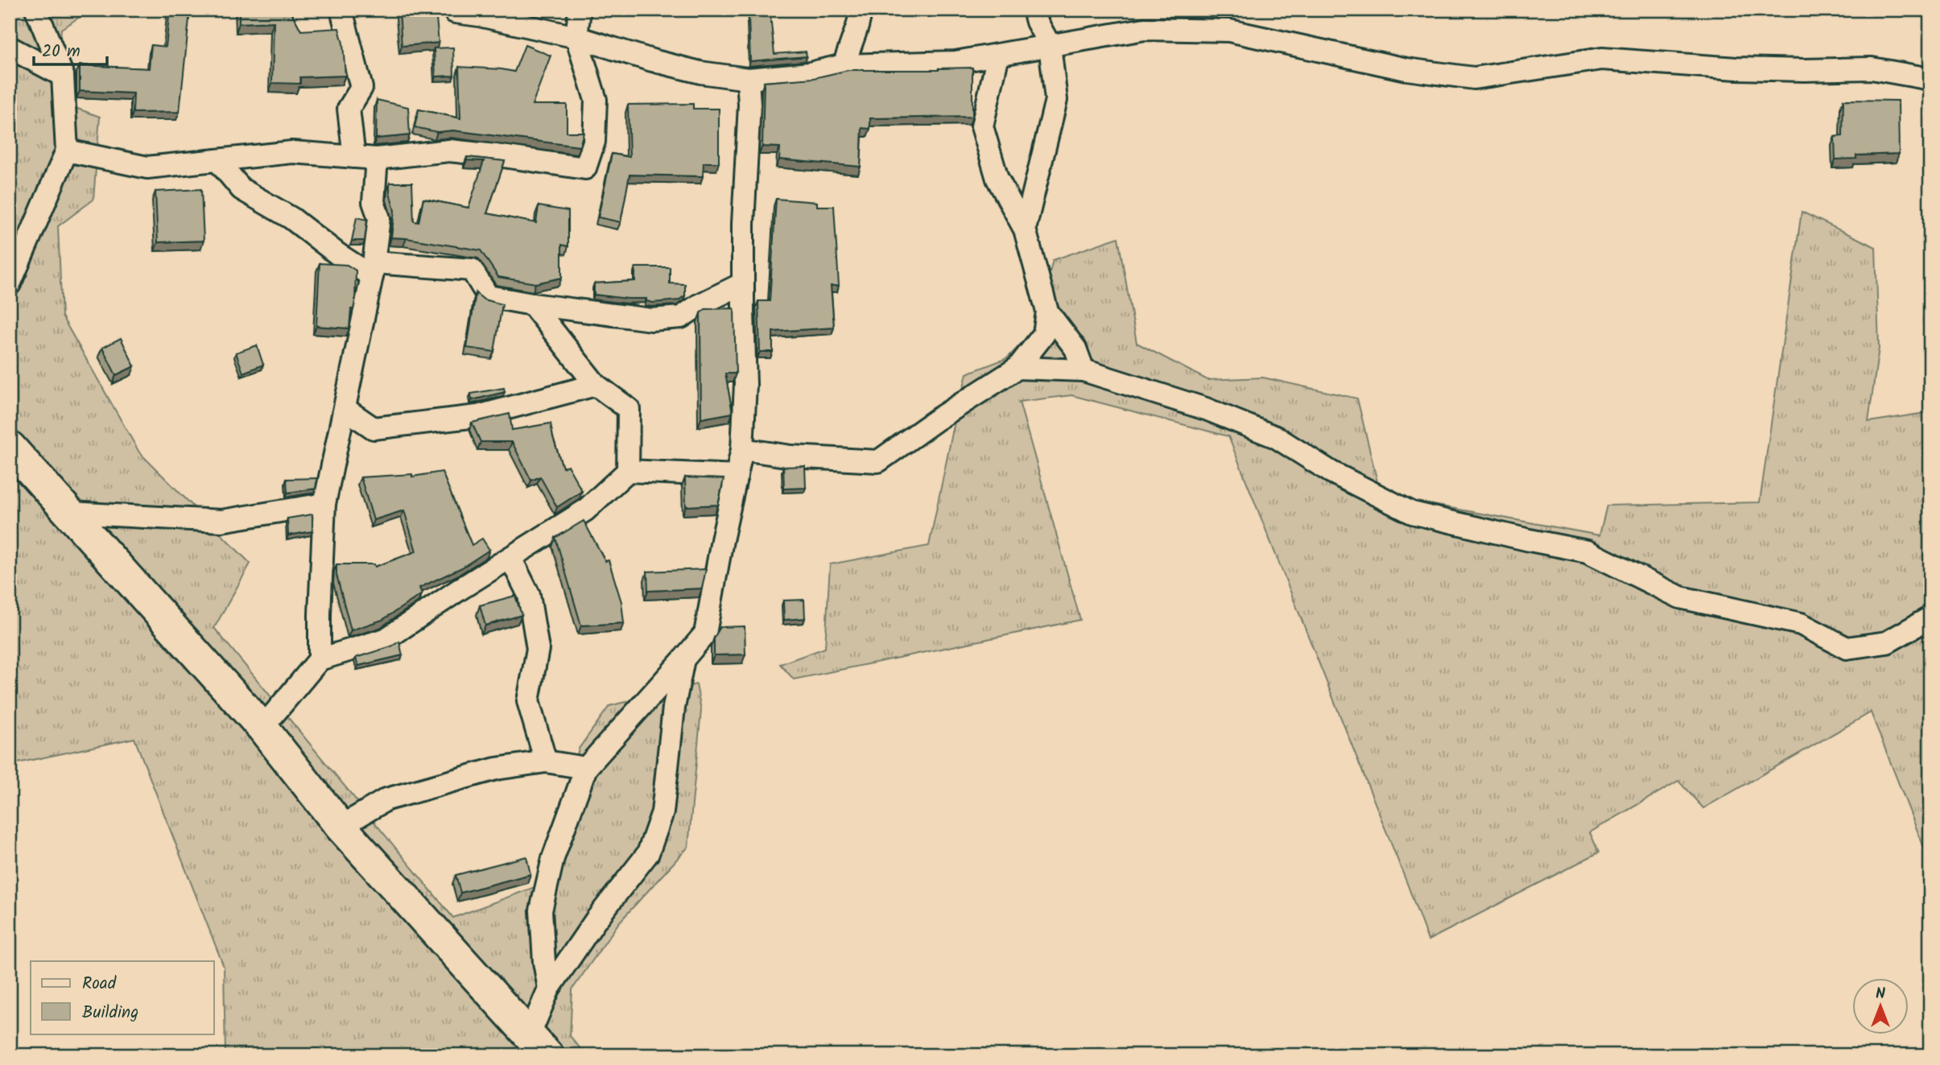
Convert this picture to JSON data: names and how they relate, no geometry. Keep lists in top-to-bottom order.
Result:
{
  "legend": ["Road", "Building"],
  "scale_bar": "20 m",
  "north": "top"
}
